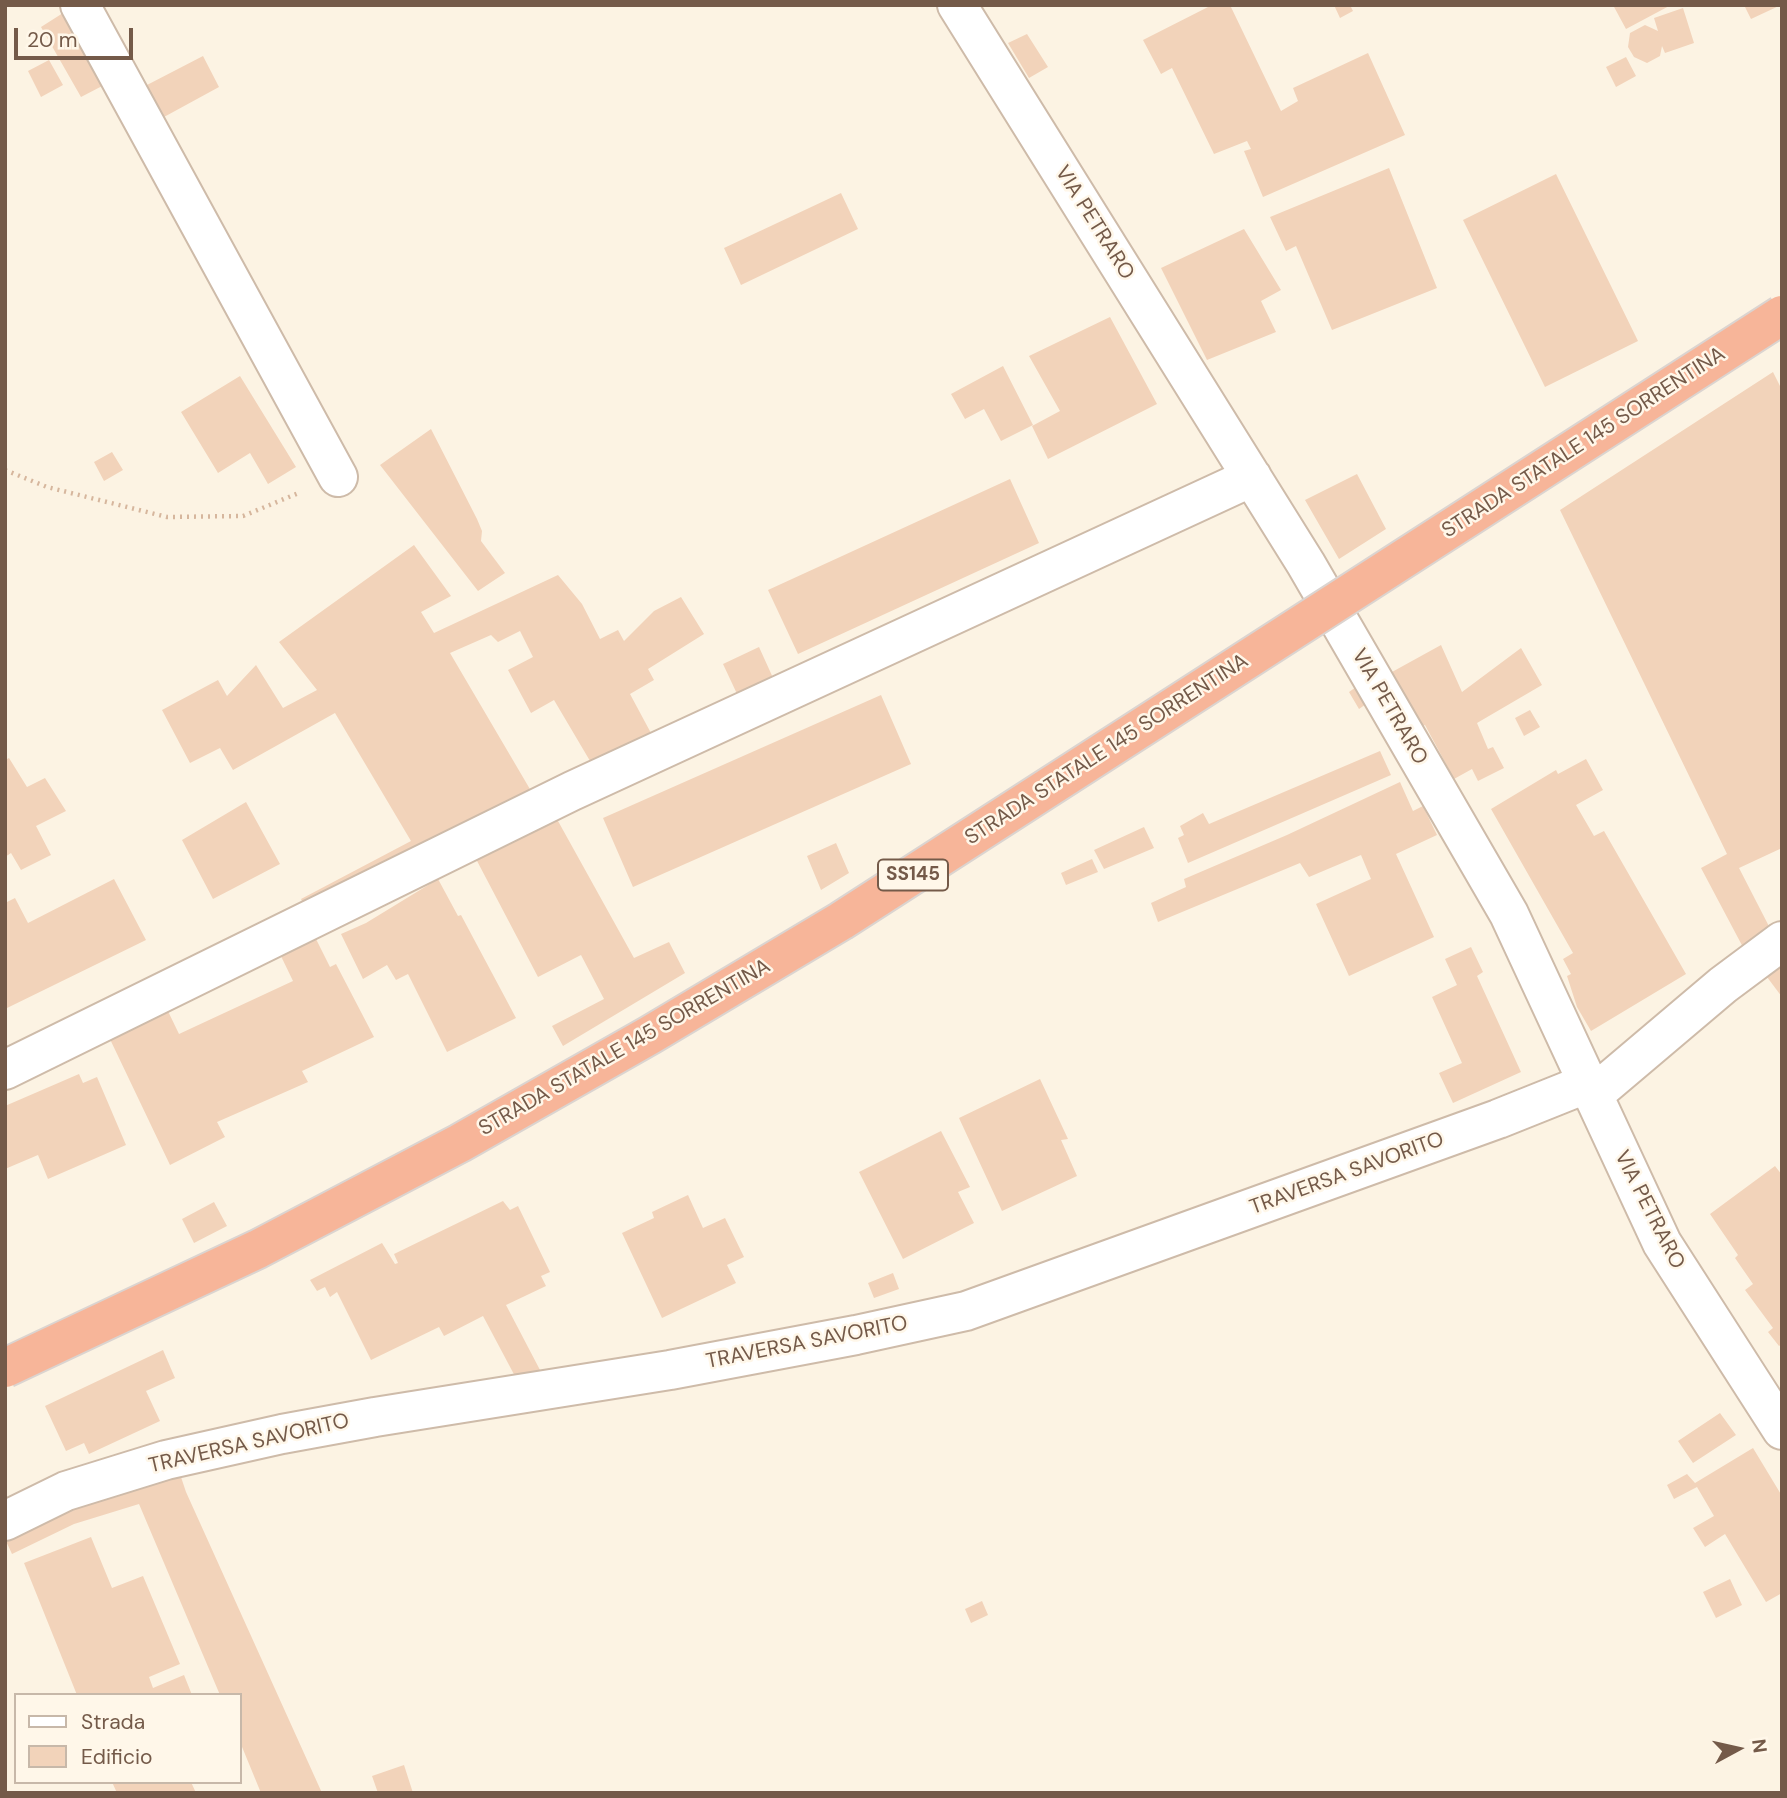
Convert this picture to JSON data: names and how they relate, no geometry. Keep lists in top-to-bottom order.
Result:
{
  "streets": {
    "highway": ["STRADA STATALE 145 SORRENTINA", "SS145"],
    "street": ["VIA PETRARO", "TRAVERSA SAVORITO"]
  },
  "crossings": [
    ["VIA PETRARO", "TRAVERSA SAVORITO"]
  ],
  "legend": ["Strada", "Edificio"],
  "scale_bar": "20 m",
  "north": "right"
}
